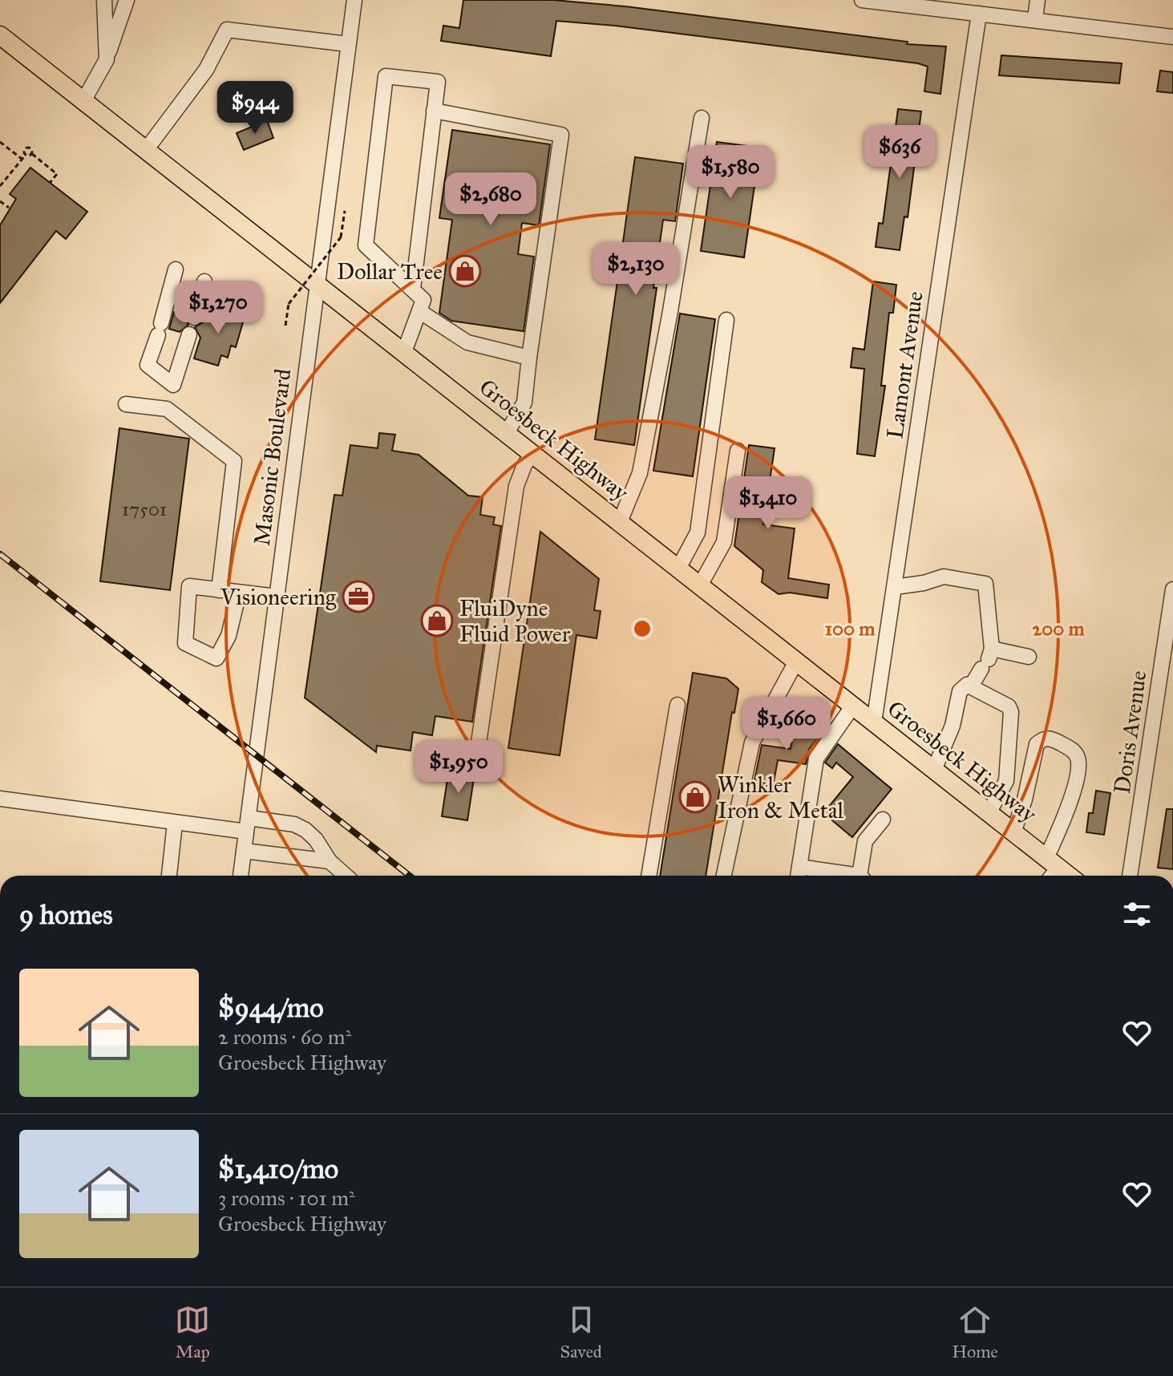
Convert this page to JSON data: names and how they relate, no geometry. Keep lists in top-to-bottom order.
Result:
{
  "streets": {
    "main road": ["Groesbeck Highway"],
    "street": ["Lamont Avenue", "Masonic Boulevard", "Doris Avenue"]
  },
  "crossings": [
    ["Lamont Avenue", "Groesbeck Highway"],
    ["Groesbeck Highway", "Masonic Boulevard"]
  ],
  "places": {
    "shop": ["Dollar Tree", "FluiDyne Fluid Power", "Winkler Iron & Metal"],
    "office": ["Visioneering"]
  },
  "house_numbers": ["17501"],
  "page": {
    "price": [
      "$944",
      "$636",
      "$1,580",
      "$2,680",
      "$2,130",
      "$1,270",
      "$1,410",
      "$1,660",
      "$1,950"
    ],
    "heading": "9 homes",
    "list": [
      {
        "name": "$944/mo",
        "note": "2 rooms · 60 m² · Groesbeck Highway"
      },
      {
        "name": "$1,410/mo",
        "note": "3 rooms · 101 m² · Groesbeck Highway"
      }
    ],
    "tabs": ["Map", "Saved", "Home"]
  },
  "rings": ["100 m", "200 m"]
}
